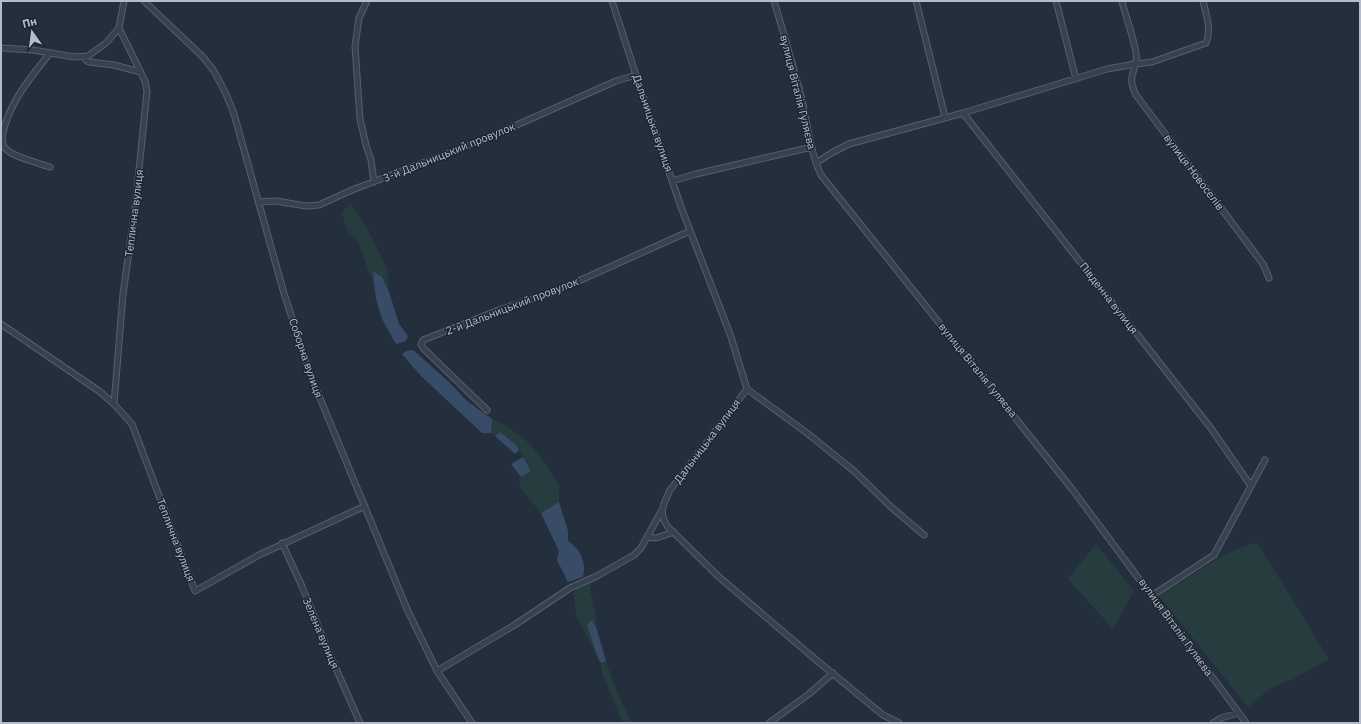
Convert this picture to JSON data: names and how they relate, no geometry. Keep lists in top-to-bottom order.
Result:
{
  "streets": {
    "street": [
      "вулиця Віталія Гуляєва",
      "Дальницька вулиця",
      "3-й Дальницький провулок",
      "вулиця Новоселів",
      "Теплична вулиця",
      "Південна вулиця",
      "2-й Дальницький провулок",
      "Соборна вулиця",
      "Зелена вулиця"
    ]
  },
  "crossings": [
    ["Дальницька вулиця", "3-й Дальницький провулок"],
    ["Дальницька вулиця", "2-й Дальницький провулок"],
    ["Дальницька вулиця", "Соборна вулиця"],
    ["3-й Дальницький провулок", "Соборна вулиця"],
    ["Теплична вулиця", "Зелена вулиця"]
  ],
  "north": "top"
}
